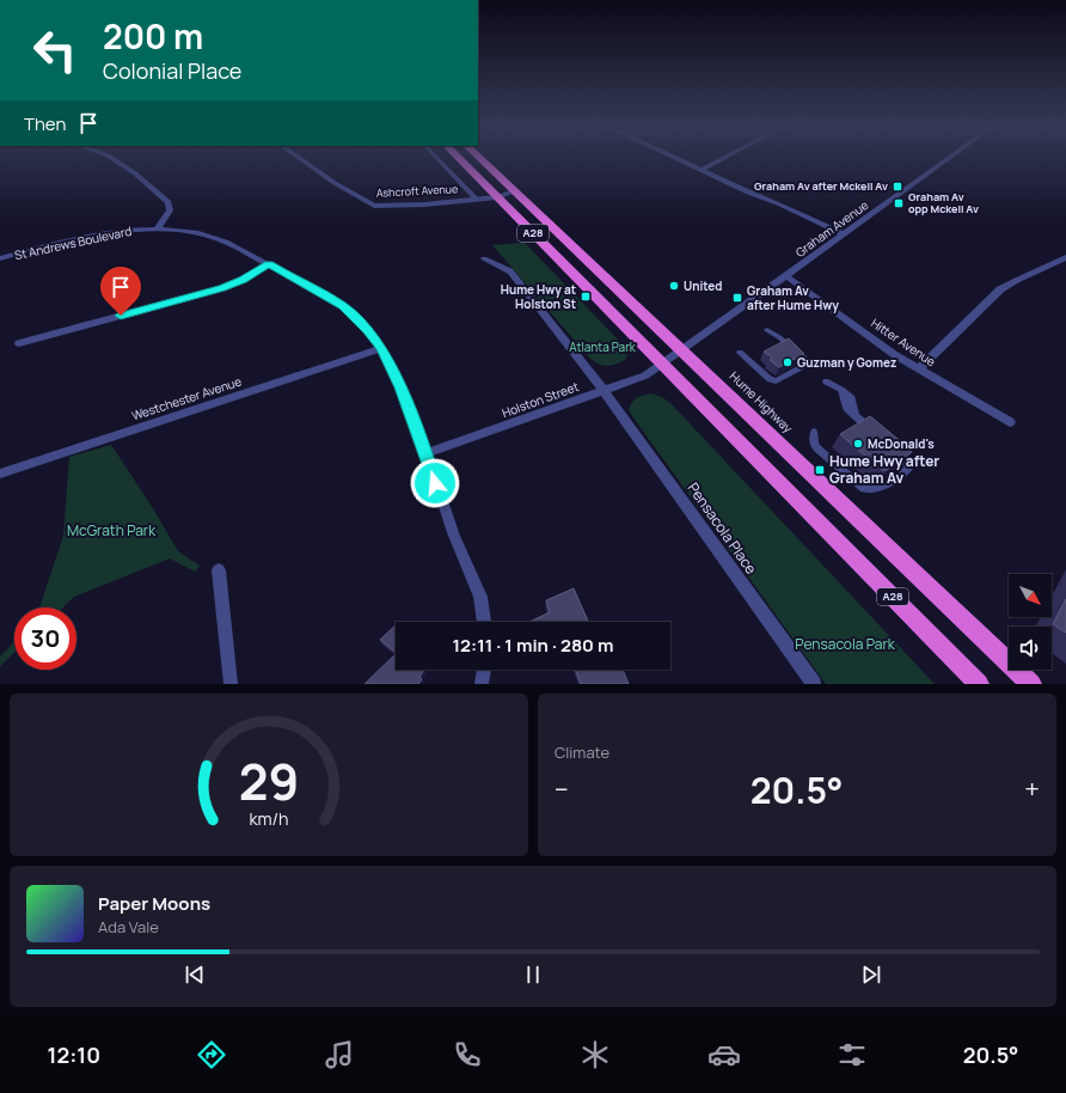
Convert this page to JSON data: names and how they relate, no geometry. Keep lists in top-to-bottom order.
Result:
{
  "streets": {
    "highway": ["A28", "Hume Highway"],
    "street": [
      "Ashcroft Avenue",
      "Graham Avenue",
      "St Andrews Boulevard",
      "Hitter Avenue",
      "Westchester Avenue",
      "Holston Street",
      "Pensacola Place"
    ]
  },
  "crossings": [
    ["Ashcroft Avenue", "A28"],
    ["Ashcroft Avenue", "Hume Highway"],
    ["Graham Avenue", "A28"],
    ["Graham Avenue", "Hitter Avenue"],
    ["Graham Avenue", "Holston Street"],
    ["Graham Avenue", "Hume Highway"],
    ["A28", "Holston Street"],
    ["St Andrews Boulevard", "Westchester Avenue"],
    ["St Andrews Boulevard", "Holston Street"],
    ["Holston Street", "Pensacola Place"]
  ],
  "parks": ["Atlanta Park", "McGrath Park", "Pensacola Park"],
  "places": {
    "transit": [
      "Graham Av after Mckell Av",
      "Graham Av opp Mckell Av",
      "Hume Hwy at Holston St",
      "Graham Av after Hume Hwy",
      "Hume Hwy after Graham Av"
    ],
    "other": ["United", "Guzman y Gomez", "McDonald's"]
  },
  "north": "bottom right",
  "page": {
    "turn": ["200 m", "Colonial Place"],
    "then": "Then",
    "limit": "30",
    "trip": "12:11 · 1 min · 280 m",
    "tile": "Climate",
    "heat": ["−", "20.5°", "+"],
    "song": ["Paper Moons", "Ada Vale"],
    "tabs": ["12:10", "20.5°"],
    "gauge": ["29", "km/h"]
  }
}
